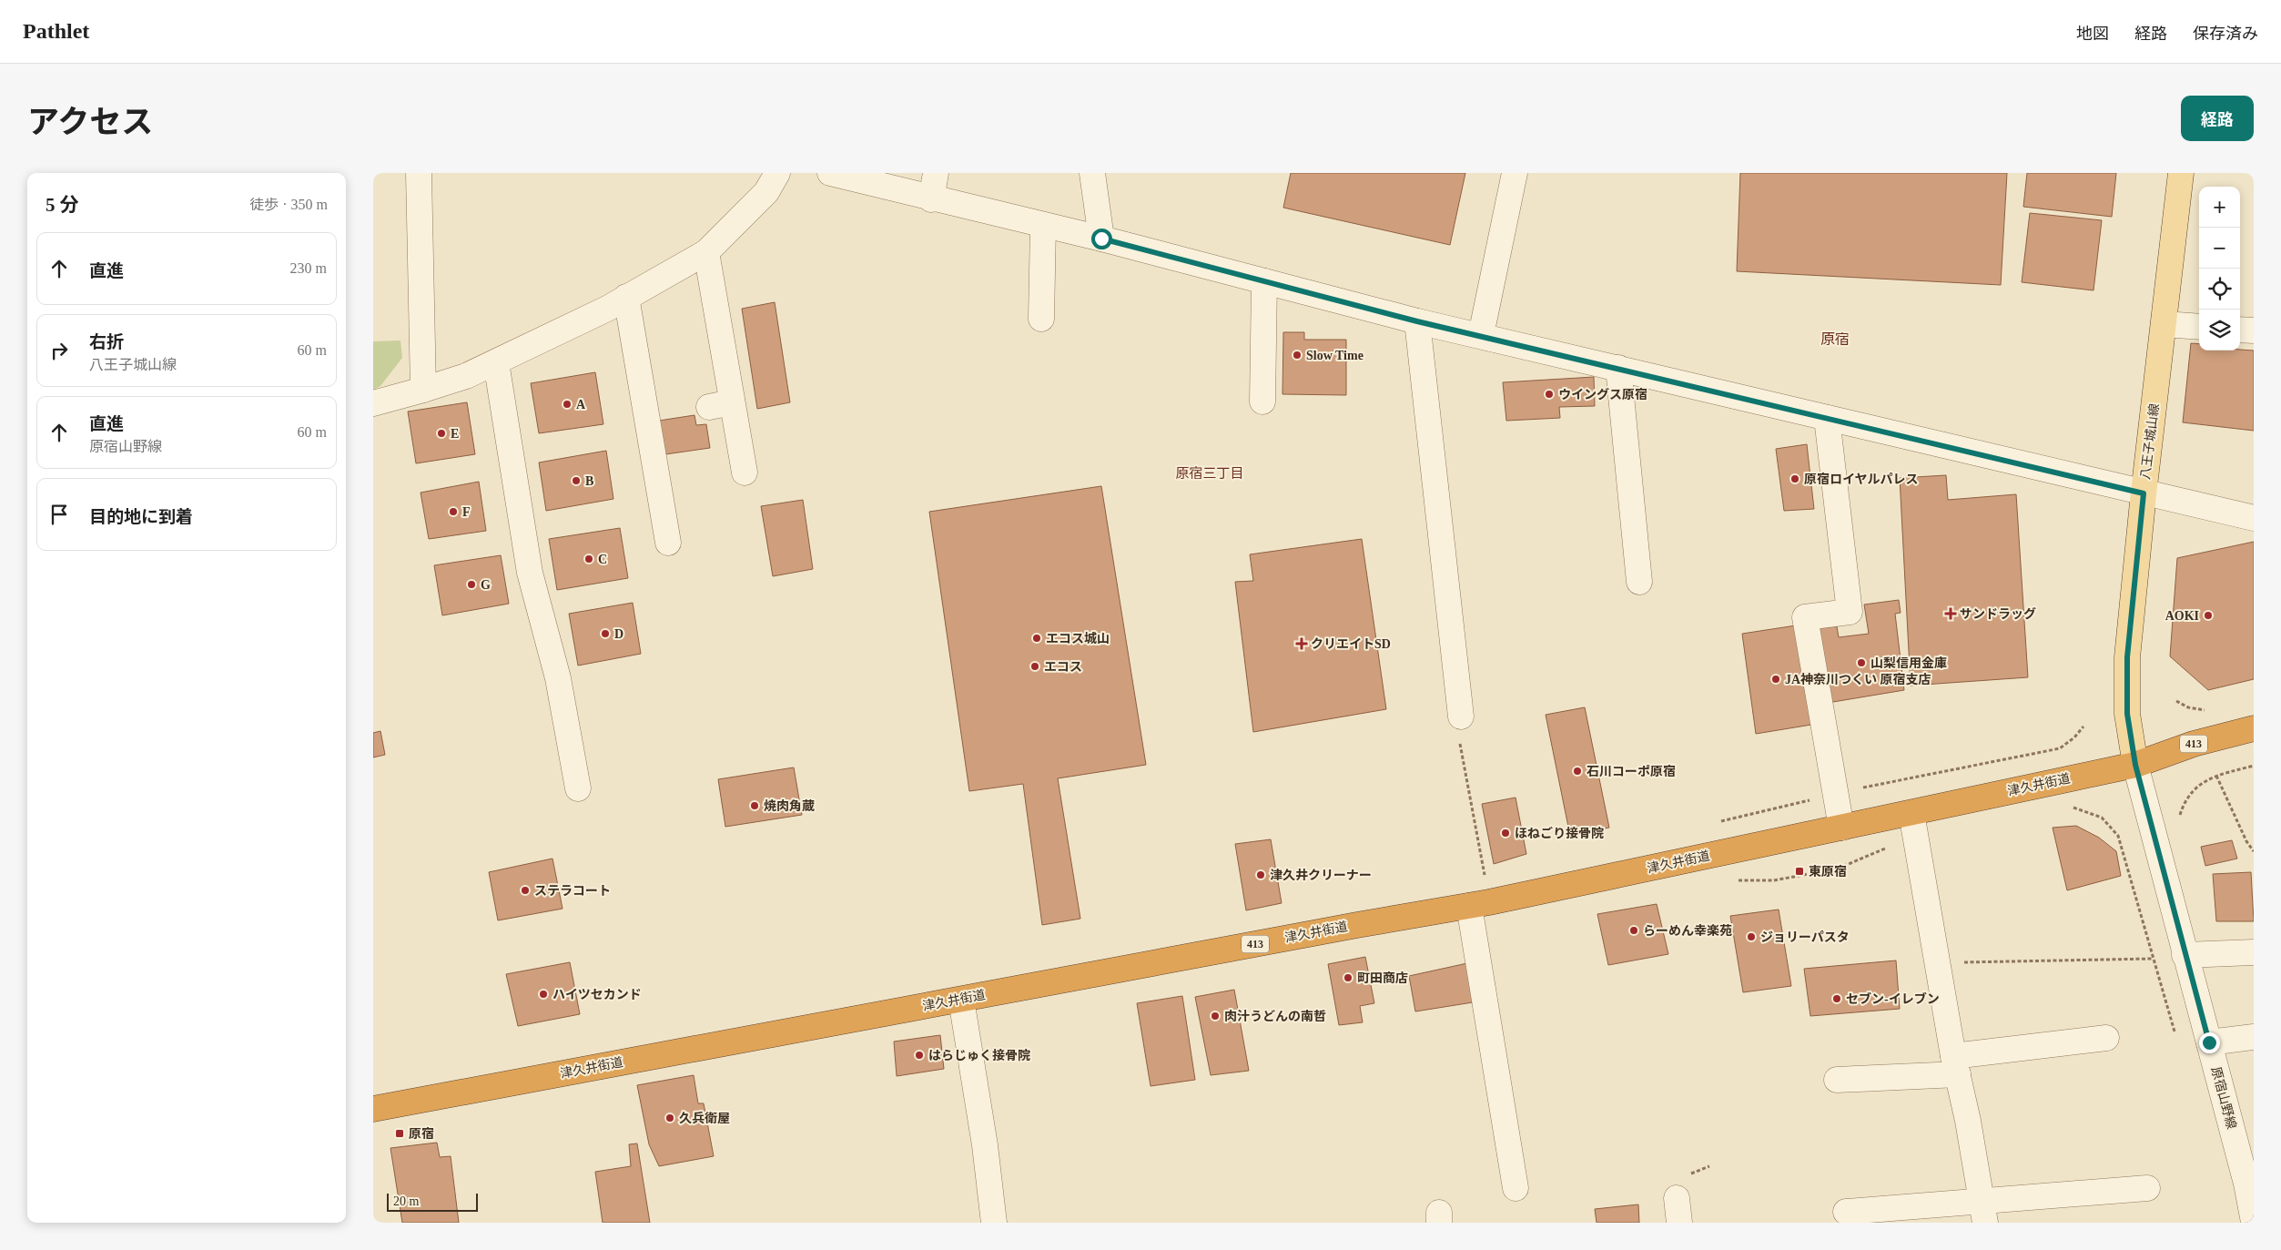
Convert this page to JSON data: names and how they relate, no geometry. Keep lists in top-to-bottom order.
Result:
{
  "streets": {
    "highway": ["413", "津久井街道"],
    "main road": ["八王子城山線"],
    "street": ["原宿山野線"]
  },
  "crossings": [
    ["八王子城山線", "津久井街道"],
    ["八王子城山線", "原宿山野線"],
    ["津久井街道", "原宿山野線"]
  ],
  "districts": ["原宿", "原宿三丁目"],
  "places": {
    "other": [
      "Slow Time",
      "ウイングス原宿",
      "A",
      "E",
      "原宿ロイヤルパレス",
      "B",
      "F",
      "C",
      "G",
      "AOKI",
      "D",
      "エコス城山",
      "山梨信用金庫",
      "エコス",
      "JA神奈川つくい 原宿支店",
      "石川コーポ原宿",
      "焼肉角蔵",
      "ほねごり接骨院",
      "津久井クリーナー",
      "ステラコート",
      "らーめん幸楽苑",
      "ジョリーパスタ",
      "町田商店",
      "ハイツセカンド",
      "セブン-イレブン",
      "肉汁うどんの南哲",
      "はらじゅく接骨院",
      "久兵衛屋"
    ],
    "health": ["サンドラッグ", "クリエイトSD"],
    "transit": ["東原宿", "原宿"]
  },
  "scale_bar": "20 m",
  "page": {
    "header": "Pathlet",
    "nav": ["地図", "経路", "保存済み"],
    "title": "アクセス",
    "buttons": "経路",
    "heading": ["5 分", "徒歩 · 350 m"],
    "map_buttons": ["+", "−"],
    "list": [
      ["直進", "230 m"],
      ["右折", "八王子城山線", "60 m"],
      ["直進", "原宿山野線", "60 m"],
      "目的地に到着"
    ],
    "scale": "20 m"
  }
}
